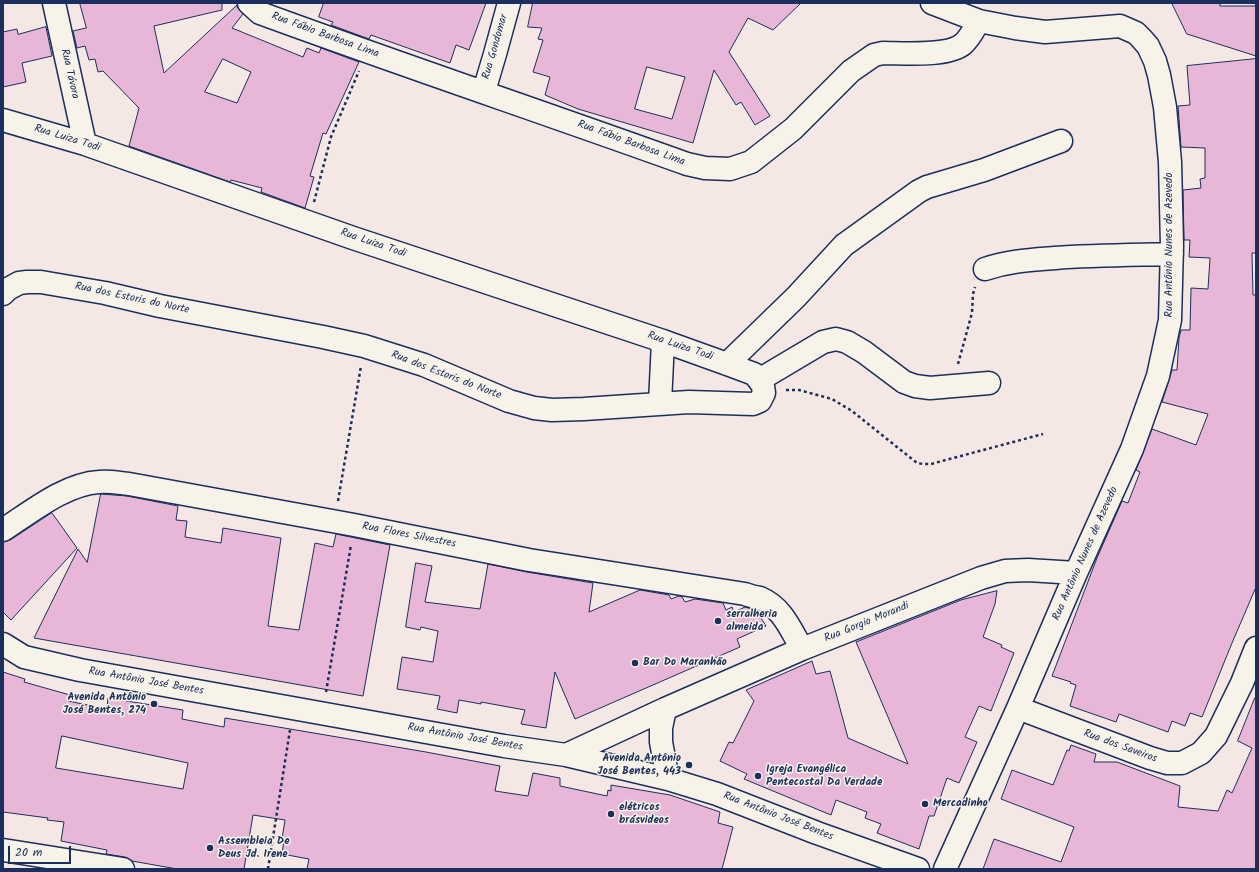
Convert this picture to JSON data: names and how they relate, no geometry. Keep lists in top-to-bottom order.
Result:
{
  "streets": {
    "street": [
      "Rua Fábio Barbosa Lima",
      "Rua Gondomar",
      "Rua Távora",
      "Rua Luiza Todi",
      "Rua Antônio Nunes de Azevedo",
      "Rua dos Estoris do Norte",
      "Rua Flores Silvestres",
      "Rua Gorgio Morandi",
      "Rua Antônio José Bentes",
      "Rua dos Saveiros"
    ]
  },
  "crossings": [
    ["Rua Fábio Barbosa Lima", "Rua Gondomar"],
    ["Rua Fábio Barbosa Lima", "Rua Antônio Nunes de Azevedo"],
    ["Rua Távora", "Rua Luiza Todi"],
    ["Rua Luiza Todi", "Rua dos Estoris do Norte"],
    ["Rua Antônio Nunes de Azevedo", "Rua Gorgio Morandi"],
    ["Rua Antônio Nunes de Azevedo", "Rua dos Saveiros"],
    ["Rua Flores Silvestres", "Rua Gorgio Morandi"],
    ["Rua Gorgio Morandi", "Rua Antônio José Bentes"]
  ],
  "places": [
    "serralheria almeida",
    "Bar Do Maranhão",
    "Avenida Antônio José Bentes, 274",
    "Avenida Antônio José Bentes, 443",
    "Igreja Evangélica Pentecostal Da Verdade",
    "Mercadinho",
    "elétricos brásvideos",
    "Assembleia De Deus Jd. Irene"
  ],
  "scale_bar": "20 m"
}
